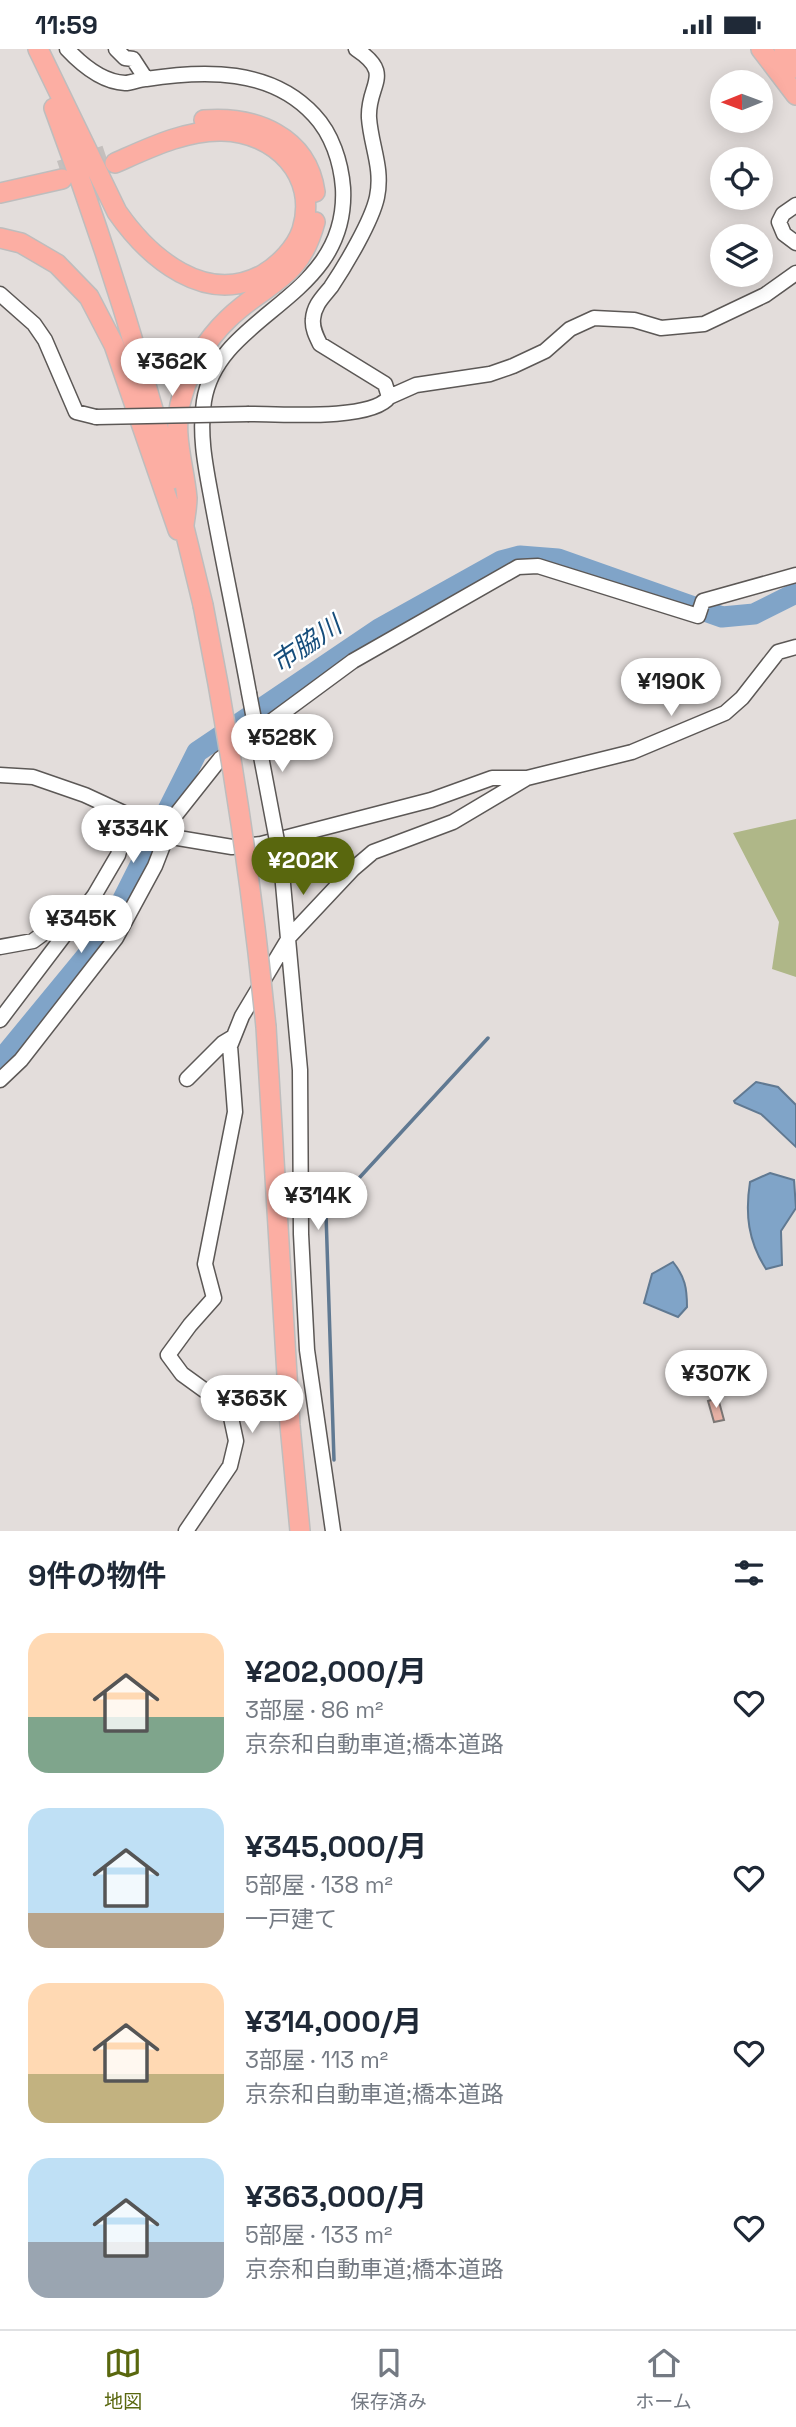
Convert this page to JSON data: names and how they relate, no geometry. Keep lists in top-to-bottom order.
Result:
{
  "water": ["市脇川"],
  "north": "left",
  "page": {
    "status": "11:59",
    "price": [
      "¥362K",
      "¥190K",
      "¥528K",
      "¥334K",
      "¥202K",
      "¥345K",
      "¥314K",
      "¥307K",
      "¥363K"
    ],
    "heading": "9件の物件",
    "list": [
      {
        "name": "¥202,000/月",
        "note": "3部屋 · 86 m² · 京奈和自動車道;橋本道路"
      },
      {
        "name": "¥345,000/月",
        "note": "5部屋 · 138 m² · 一戸建て"
      },
      {
        "name": "¥314,000/月",
        "note": "3部屋 · 113 m² · 京奈和自動車道;橋本道路"
      },
      {
        "name": "¥363,000/月",
        "note": "5部屋 · 133 m² · 京奈和自動車道;橋本道路"
      }
    ],
    "tabs": ["地図", "保存済み", "ホーム"]
  }
}
